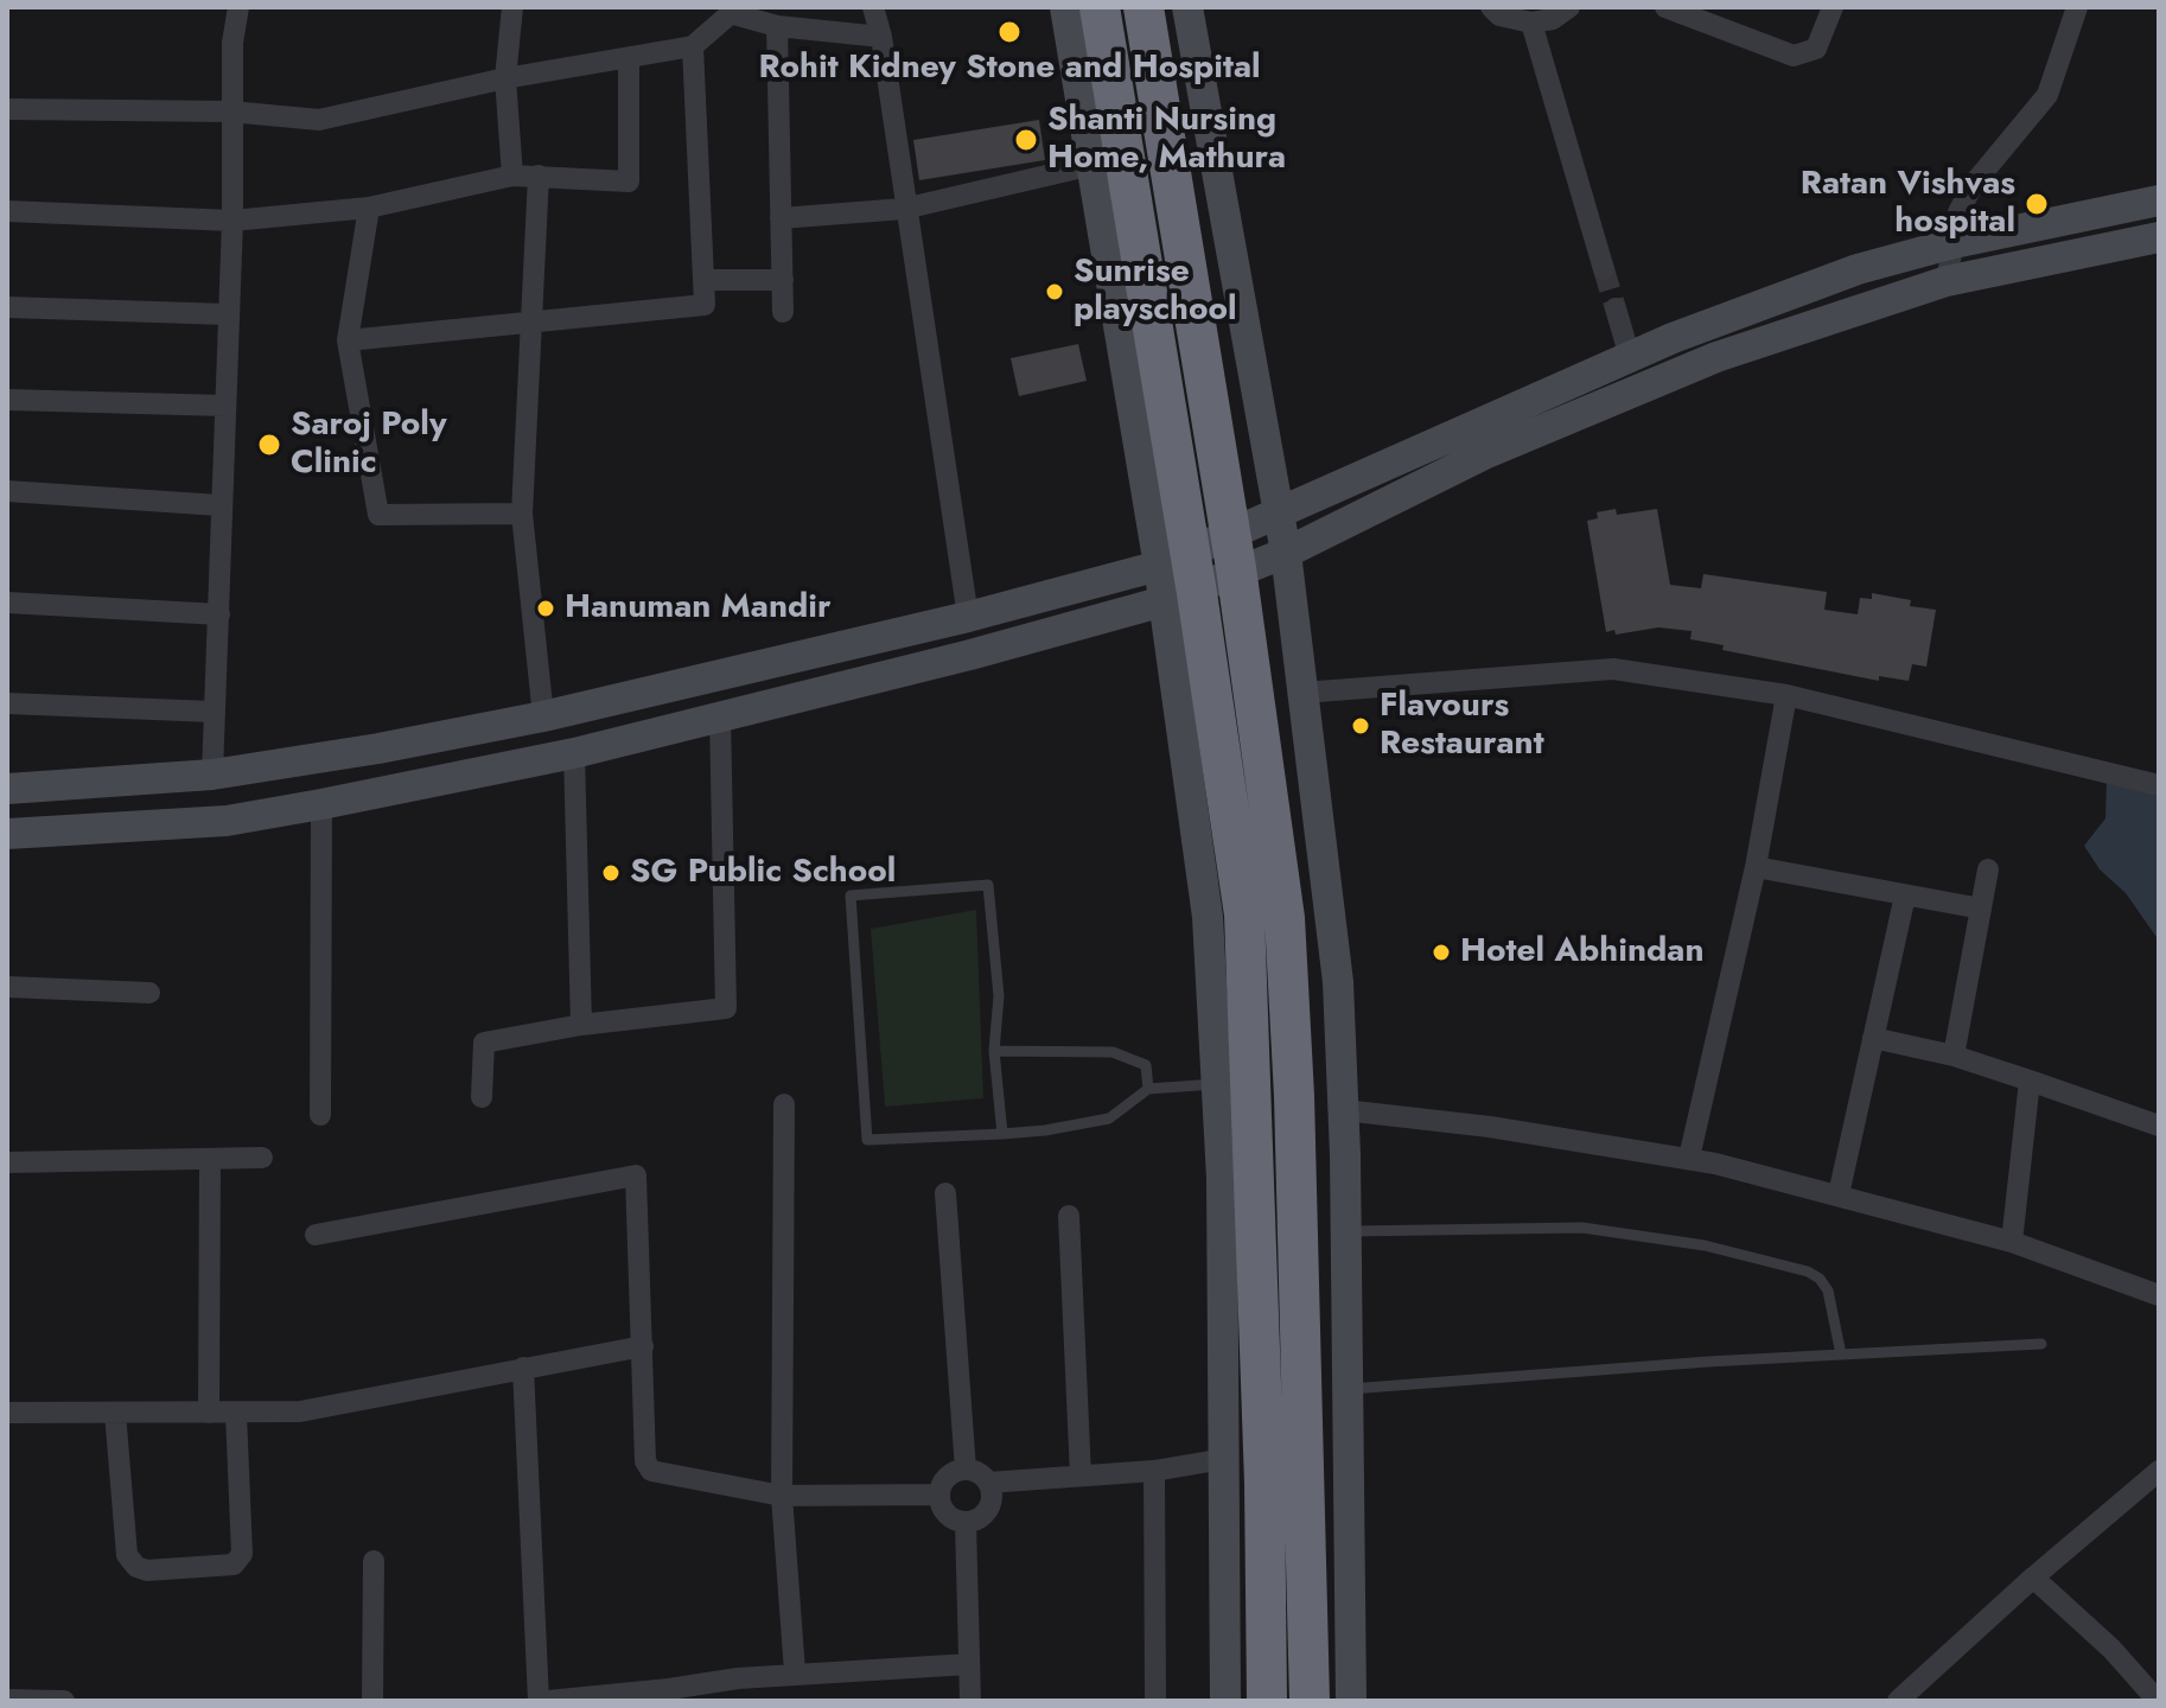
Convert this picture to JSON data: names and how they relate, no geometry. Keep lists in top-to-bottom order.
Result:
{
  "places": [
    "Rohit Kidney Stone and Hospital",
    "Shanti Nursing Home, Mathura",
    "Ratan Vishvas hospital",
    "Sunrise playschool",
    "Saroj Poly Clinic",
    "Hanuman Mandir",
    "Flavours Restaurant",
    "SG Public School",
    "Hotel Abhindan"
  ]
}
